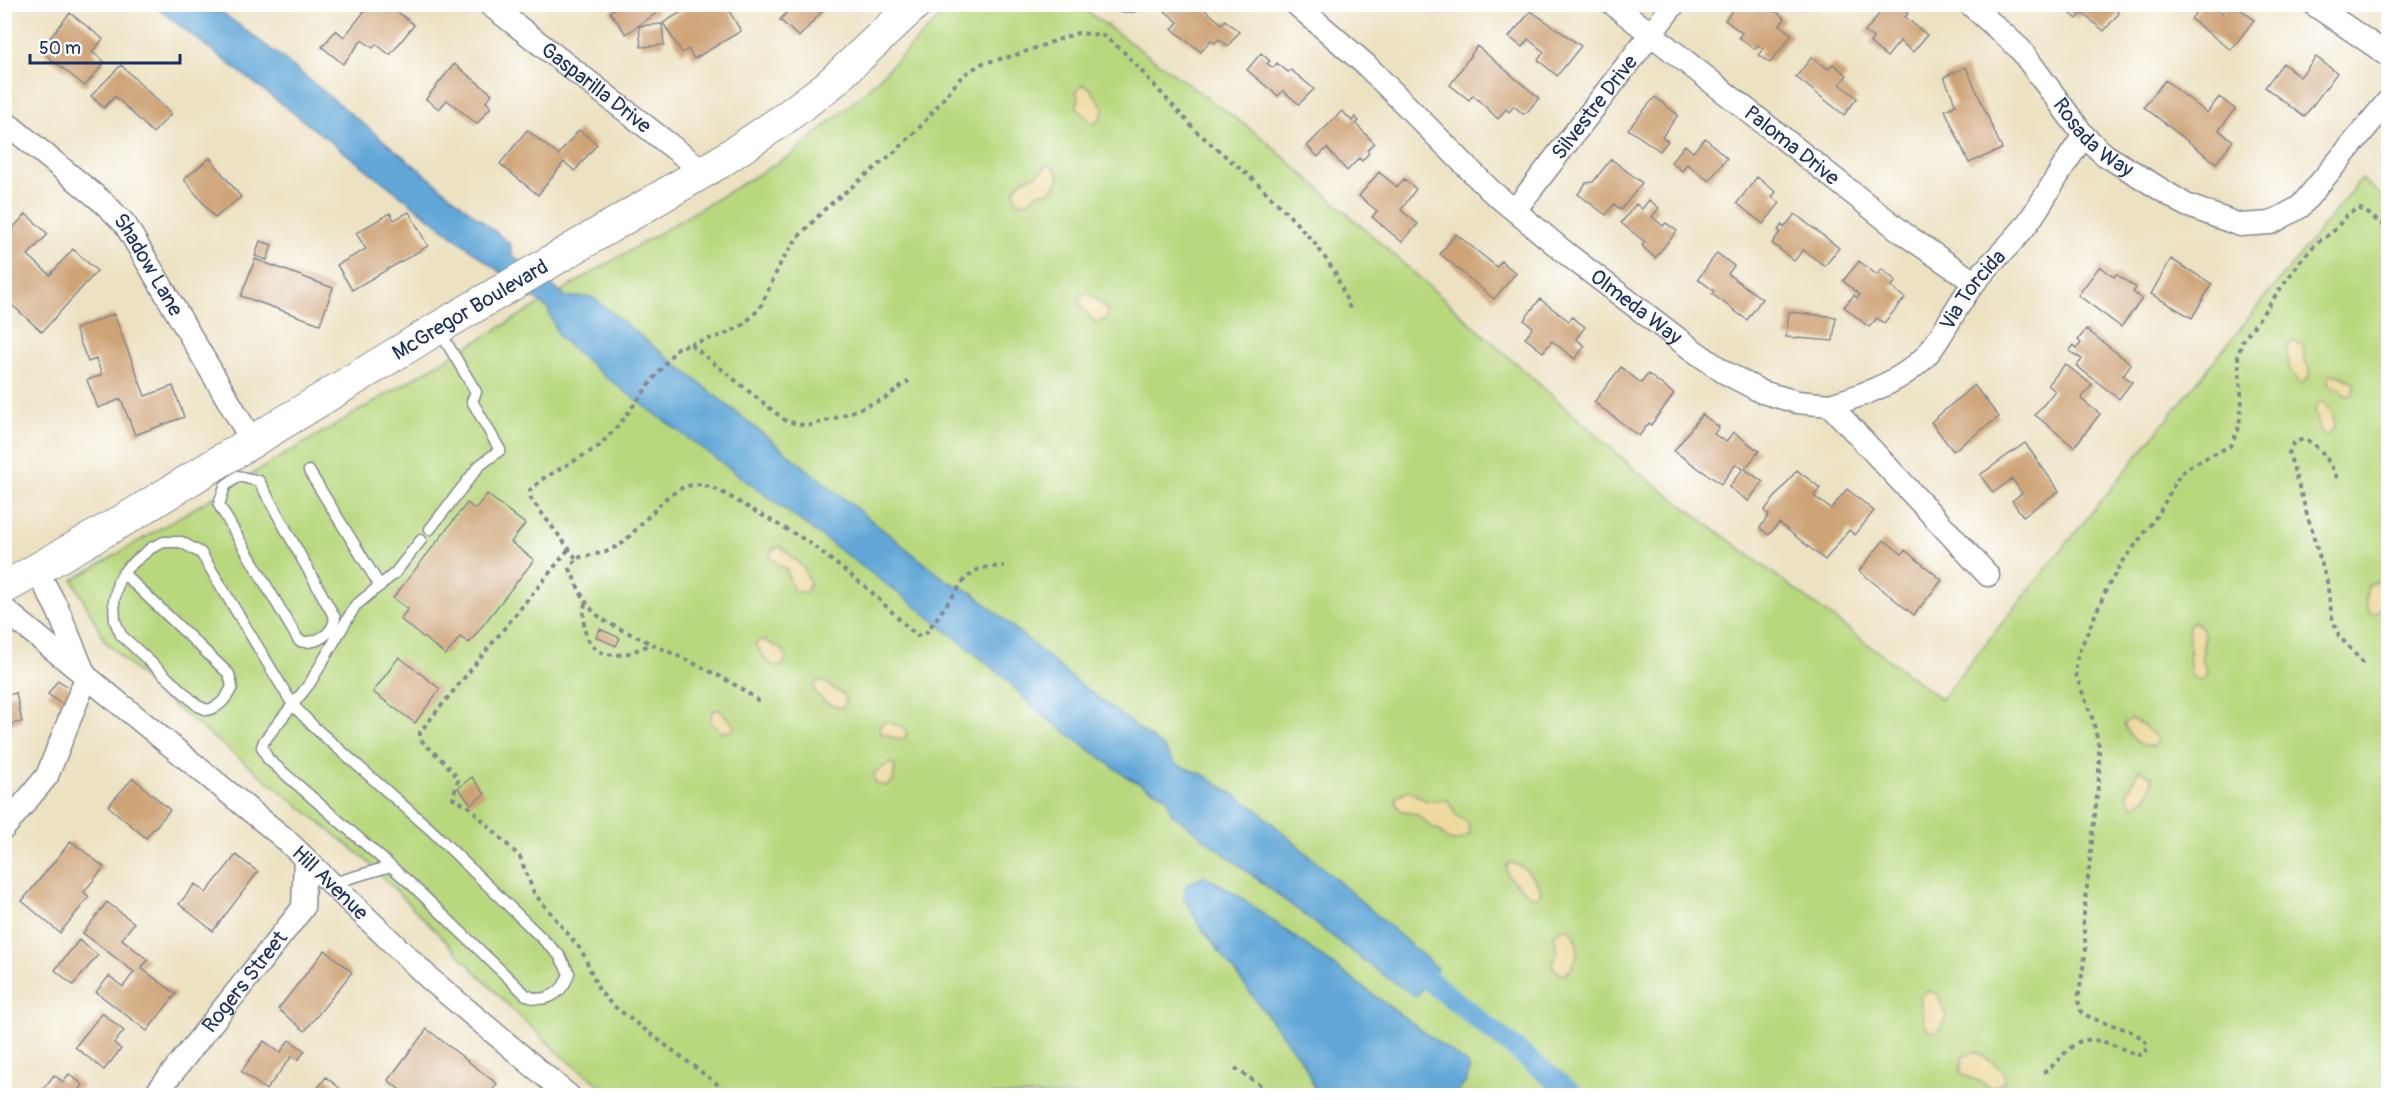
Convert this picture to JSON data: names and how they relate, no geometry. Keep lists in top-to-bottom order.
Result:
{
  "streets": {
    "main road": ["McGregor Boulevard"],
    "street": [
      "Gasparilla Drive",
      "Silvestre Drive",
      "Rosada Way",
      "Paloma Drive",
      "Shadow Lane",
      "Via Torcida",
      "Olmeda Way",
      "Hill Avenue",
      "Rogers Street"
    ]
  },
  "crossings": [
    ["Gasparilla Drive", "McGregor Boulevard"],
    ["Silvestre Drive", "Paloma Drive"],
    ["Silvestre Drive", "Olmeda Way"],
    ["Rosada Way", "Via Torcida"],
    ["Paloma Drive", "Via Torcida"],
    ["Shadow Lane", "McGregor Boulevard"],
    ["Via Torcida", "Olmeda Way"],
    ["McGregor Boulevard", "Hill Avenue"],
    ["Hill Avenue", "Rogers Street"]
  ],
  "scale_bar": "50 m"
}
